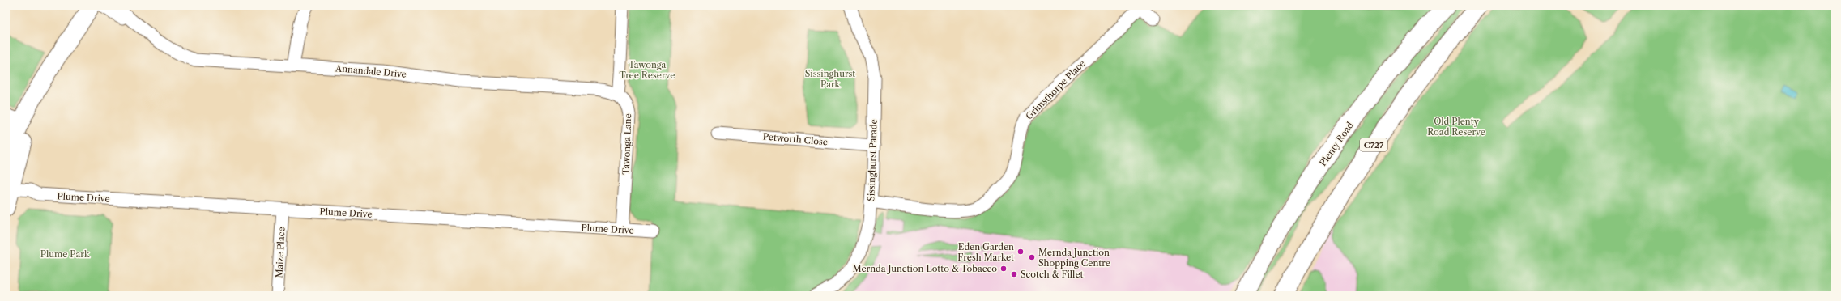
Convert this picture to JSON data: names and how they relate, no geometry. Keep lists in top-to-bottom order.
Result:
{
  "streets": {
    "main road": ["Plenty Road", "C727"],
    "street": [
      "Annandale Drive",
      "Grimsthorpe Place",
      "Petworth Close",
      "Tawonga Lane",
      "Sissinghurst Parade",
      "Plume Drive",
      "Maize Place"
    ]
  },
  "crossings": [
    ["Annandale Drive", "Tawonga Lane"],
    ["Grimsthorpe Place", "Sissinghurst Parade"],
    ["Petworth Close", "Sissinghurst Parade"],
    ["Tawonga Lane", "Plume Drive"],
    ["Plume Drive", "Maize Place"]
  ],
  "parks": [
    "Tawonga Tree Reserve",
    "Sissinghurst Park",
    "Old Plenty Road Reserve",
    "Plume Park"
  ],
  "places": [
    "Eden Garden Fresh Market",
    "Mernda Junction Shopping Centre",
    "Mernda Junction Lotto & Tobacco",
    "Scotch & Fillet"
  ]
}
